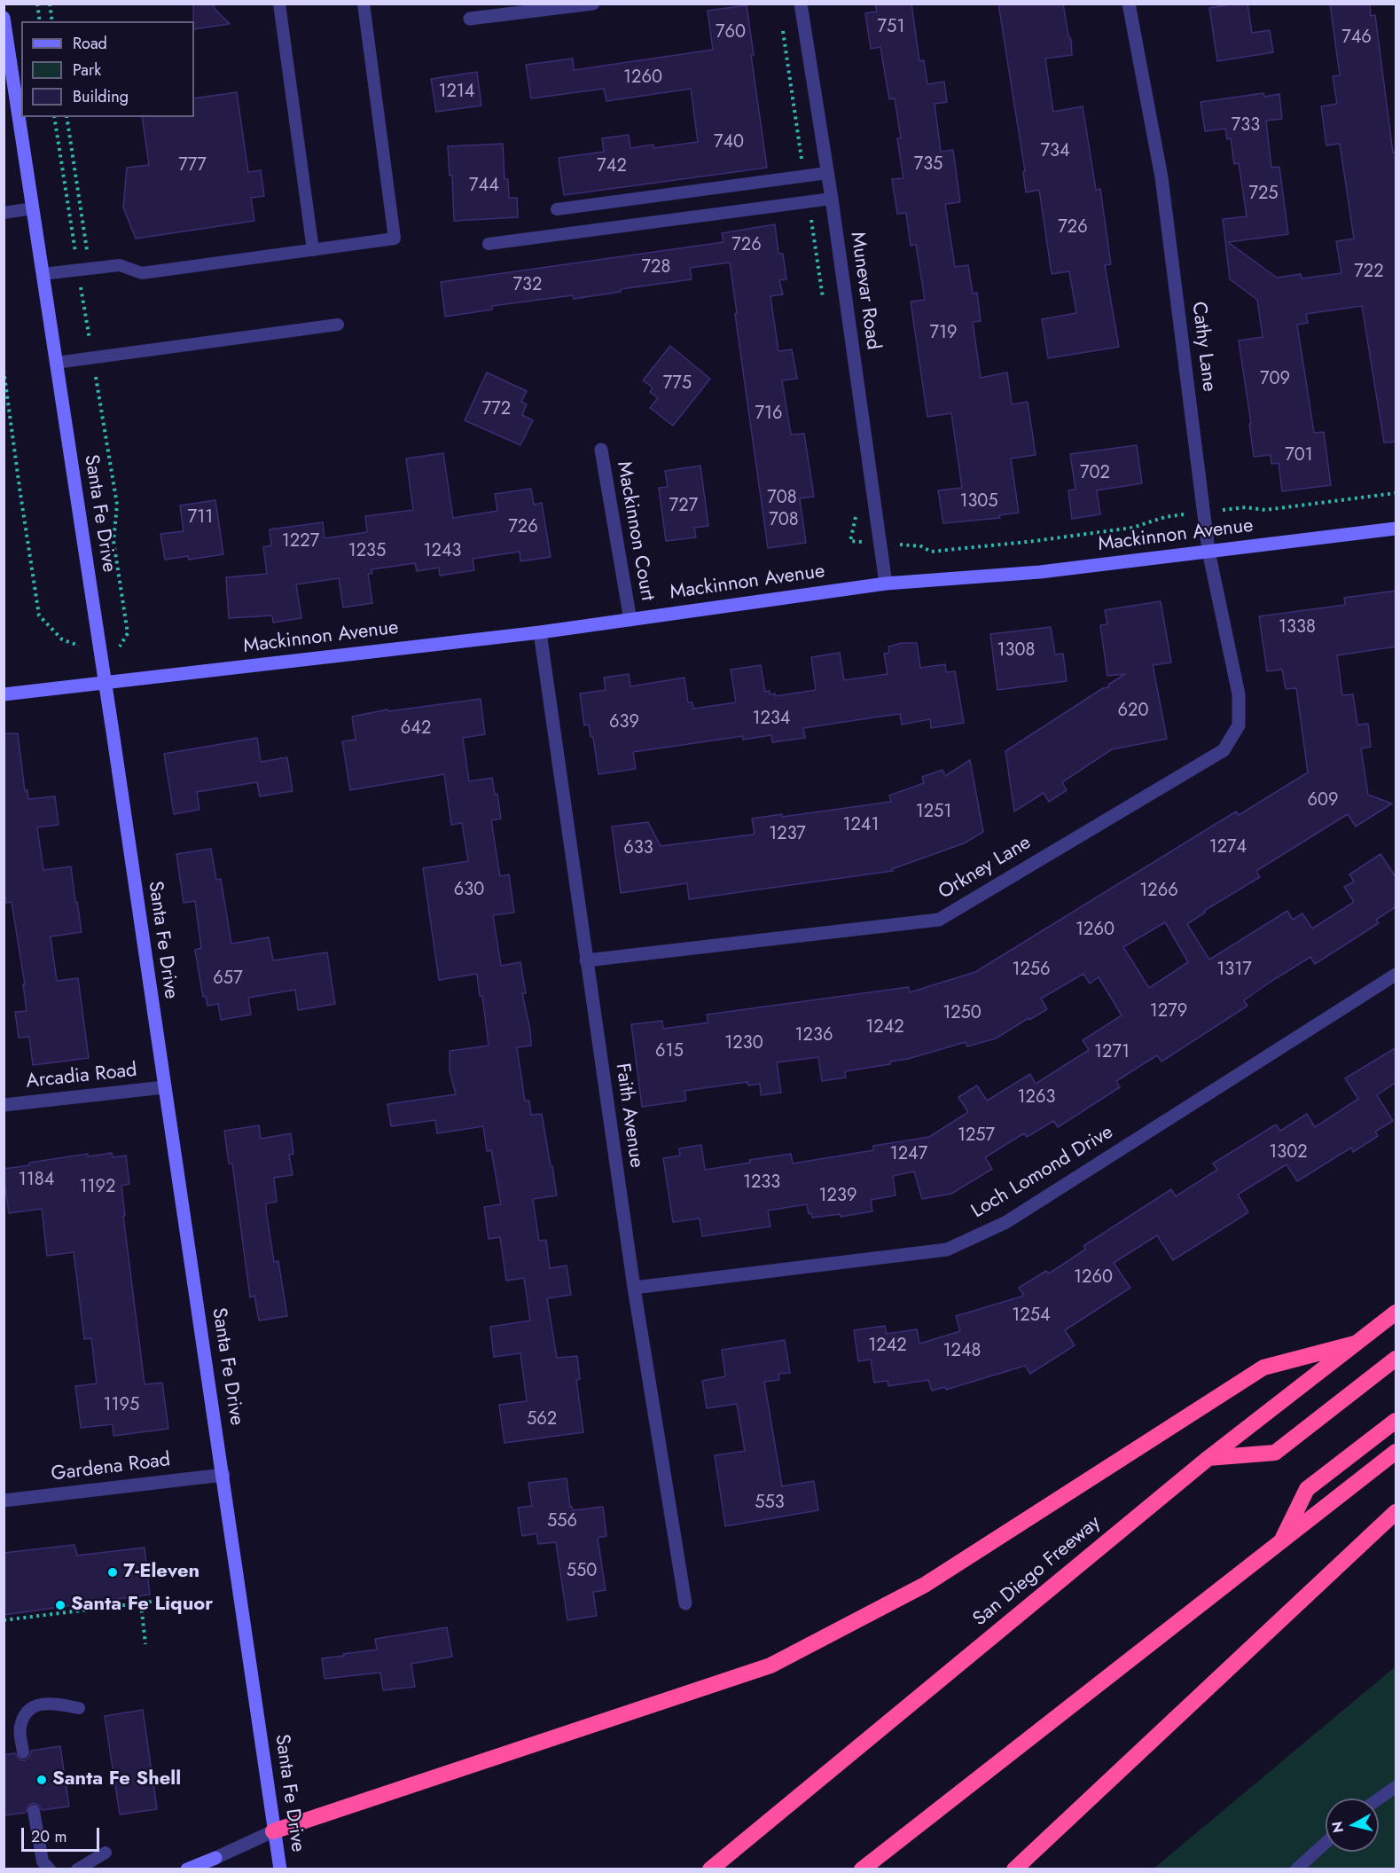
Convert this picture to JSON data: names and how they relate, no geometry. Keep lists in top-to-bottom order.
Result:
{
  "streets": {
    "highway": ["San Diego Freeway"],
    "main road": ["Santa Fe Drive", "Mackinnon Avenue"],
    "street": [
      "Munevar Road",
      "Cathy Lane",
      "Mackinnon Court",
      "Orkney Lane",
      "Arcadia Road",
      "Faith Avenue",
      "Loch Lomond Drive",
      "Gardena Road"
    ]
  },
  "crossings": [
    ["Munevar Road", "Mackinnon Avenue"],
    ["Cathy Lane", "Mackinnon Avenue"],
    ["Cathy Lane", "Orkney Lane"],
    ["Santa Fe Drive", "Mackinnon Avenue"],
    ["Santa Fe Drive", "Arcadia Road"],
    ["Santa Fe Drive", "Gardena Road"],
    ["Mackinnon Court", "Mackinnon Avenue"],
    ["Mackinnon Avenue", "Faith Avenue"],
    ["Orkney Lane", "Faith Avenue"],
    ["Faith Avenue", "Loch Lomond Drive"]
  ],
  "places": ["7-Eleven", "Santa Fe Liquor", "Santa Fe Shell"],
  "house_numbers": [
    "751",
    "760",
    "746",
    "1260",
    "1214",
    "733",
    "740",
    "734",
    "735",
    "777",
    "742",
    "744",
    "725",
    "726",
    "726",
    "728",
    "722",
    "732",
    "719",
    "709",
    "775",
    "772",
    "716",
    "701",
    "702",
    "708",
    "1305",
    "727",
    "711",
    "708",
    "726",
    "1227",
    "1235",
    "1243",
    "1338",
    "1308",
    "620",
    "1234",
    "639",
    "642",
    "609",
    "1251",
    "1241",
    "1237",
    "1274",
    "633",
    "630",
    "1266",
    "1260",
    "1256",
    "1317",
    "657",
    "1279",
    "1250",
    "1242",
    "1236",
    "1230",
    "615",
    "1271",
    "1263",
    "1257",
    "1302",
    "1247",
    "1184",
    "1233",
    "1192",
    "1239",
    "1260",
    "1254",
    "1242",
    "1248",
    "1195",
    "562",
    "553",
    "556",
    "550"
  ],
  "legend": ["Road", "Park", "Building"],
  "scale_bar": "20 m",
  "north": "left"
}
